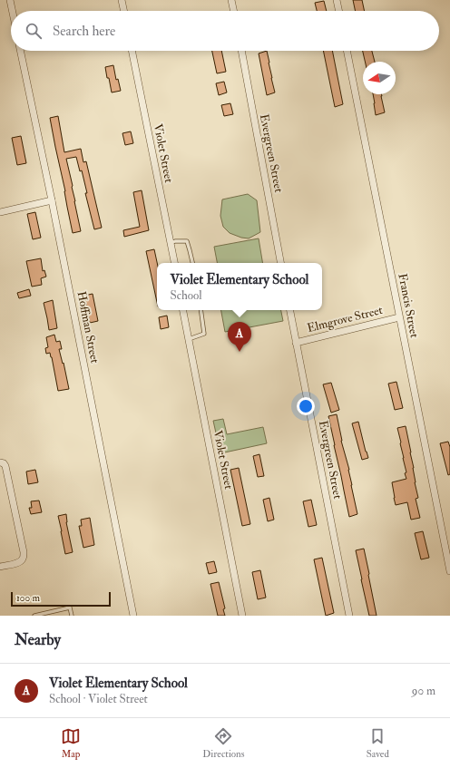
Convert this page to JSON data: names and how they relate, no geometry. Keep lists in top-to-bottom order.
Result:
{
  "streets": {
    "street": [
      "Violet Street",
      "Evergreen Street",
      "Francis Street",
      "Elmgrove Street",
      "Hoffman Street"
    ]
  },
  "crossings": [
    ["Evergreen Street", "Elmgrove Street"],
    ["Francis Street", "Elmgrove Street"]
  ],
  "scale_bar": "100 m",
  "north": "left",
  "page": {
    "search": "Search here",
    "popup": ["Violet Elementary School", "School"],
    "pins": "A",
    "scale": "100 m",
    "heading": "Nearby",
    "list": [
      {
        "mark": "A",
        "name": "Violet Elementary School",
        "note": "School · Violet Street",
        "value": "90 m"
      }
    ],
    "nav": ["Map", "Directions", "Saved"]
  }
}
